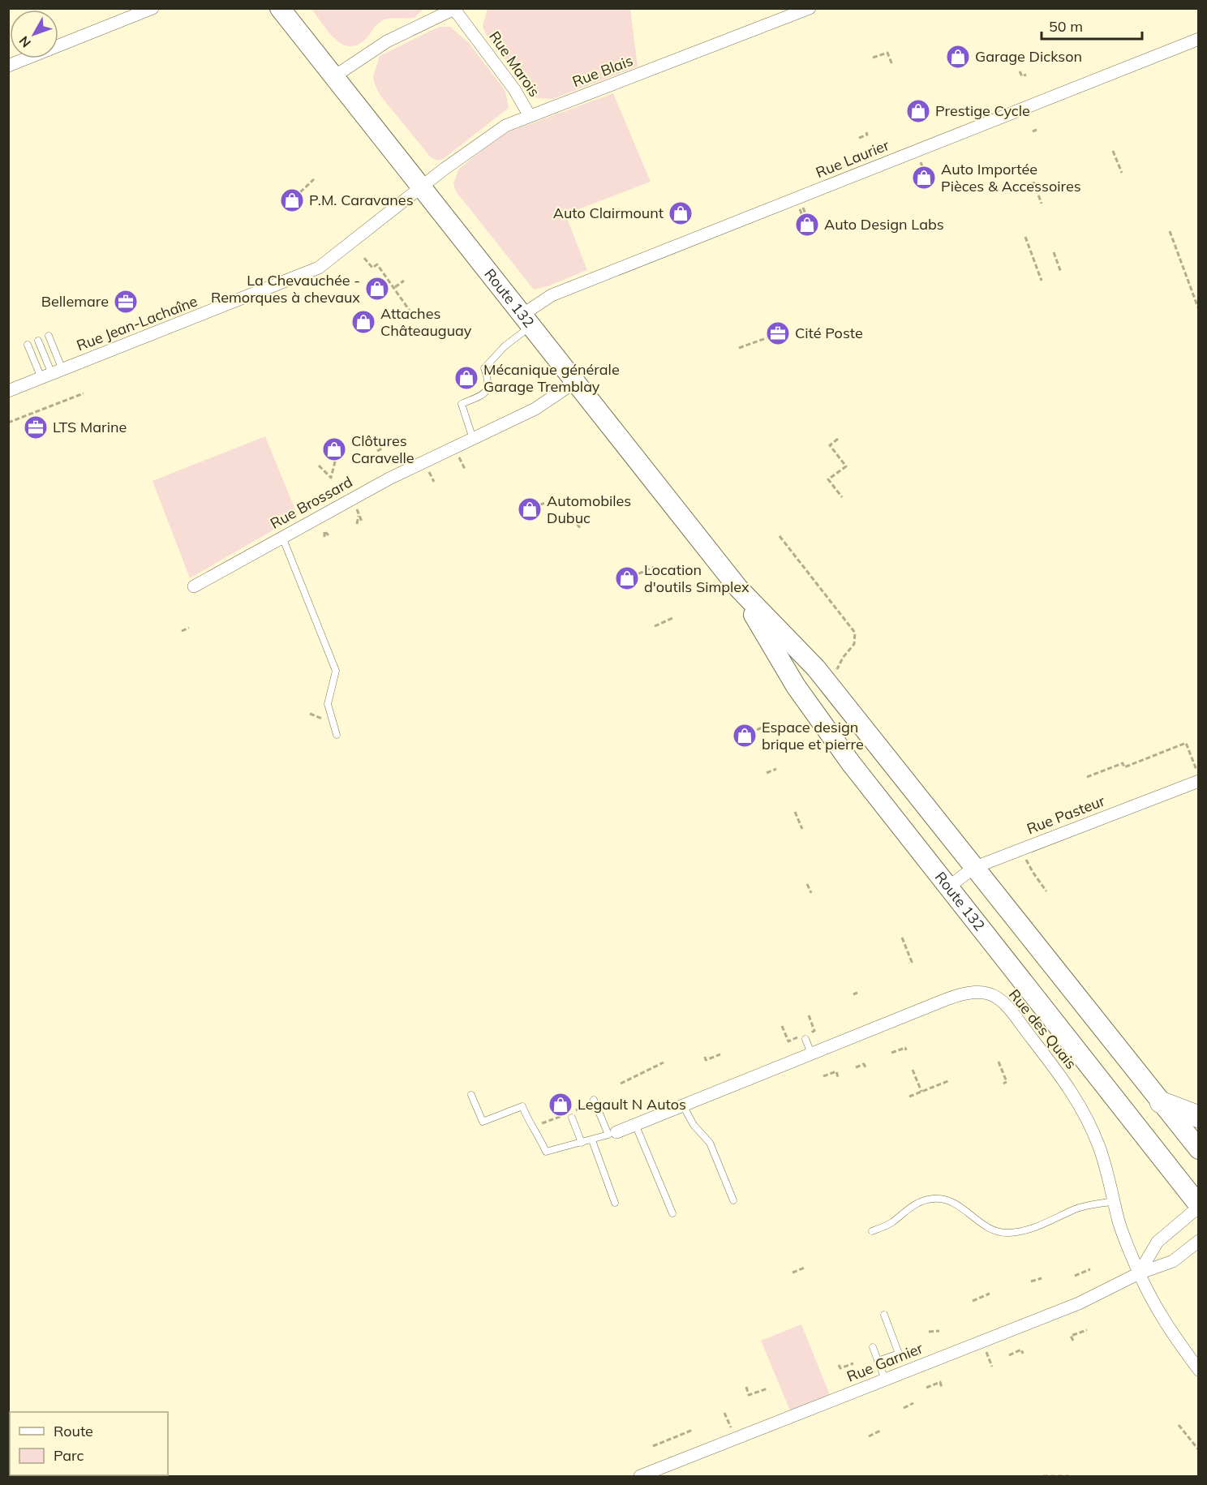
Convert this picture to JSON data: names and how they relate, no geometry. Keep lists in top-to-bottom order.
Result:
{
  "streets": {
    "highway": ["Route 132"],
    "street": [
      "Rue Marois",
      "Rue Blais",
      "Rue Laurier",
      "Rue Jean-Lachaîne",
      "Rue Brossard",
      "Rue Pasteur",
      "Rue des Quais",
      "Rue Garnier"
    ]
  },
  "crossings": [
    ["Rue Marois", "Rue Blais"],
    ["Rue Blais", "Route 132"],
    ["Rue Blais", "Rue Jean-Lachaîne"],
    ["Rue Laurier", "Route 132"],
    ["Route 132", "Rue Jean-Lachaîne"],
    ["Route 132", "Rue Brossard"],
    ["Route 132", "Rue Pasteur"],
    ["Rue des Quais", "Rue Garnier"]
  ],
  "places": {
    "shop": [
      "Garage Dickson",
      "Prestige Cycle",
      "Auto Importée Pièces & Accessoires",
      "P.M. Caravanes",
      "Auto Clairmount",
      "Auto Design Labs",
      "La Chevauchée - Remorques à chevaux",
      "Attaches Châteauguay",
      "Mécanique générale Garage Tremblay",
      "Clôtures Caravelle",
      "Automobiles Dubuc",
      "Location d'outils Simplex",
      "Espace design brique et pierre",
      "Legault N Autos"
    ],
    "office": ["Bellemare", "Cité Poste", "LTS Marine"]
  },
  "legend": ["Route", "Parc"],
  "scale_bar": "50 m",
  "north": "bottom left"
}
